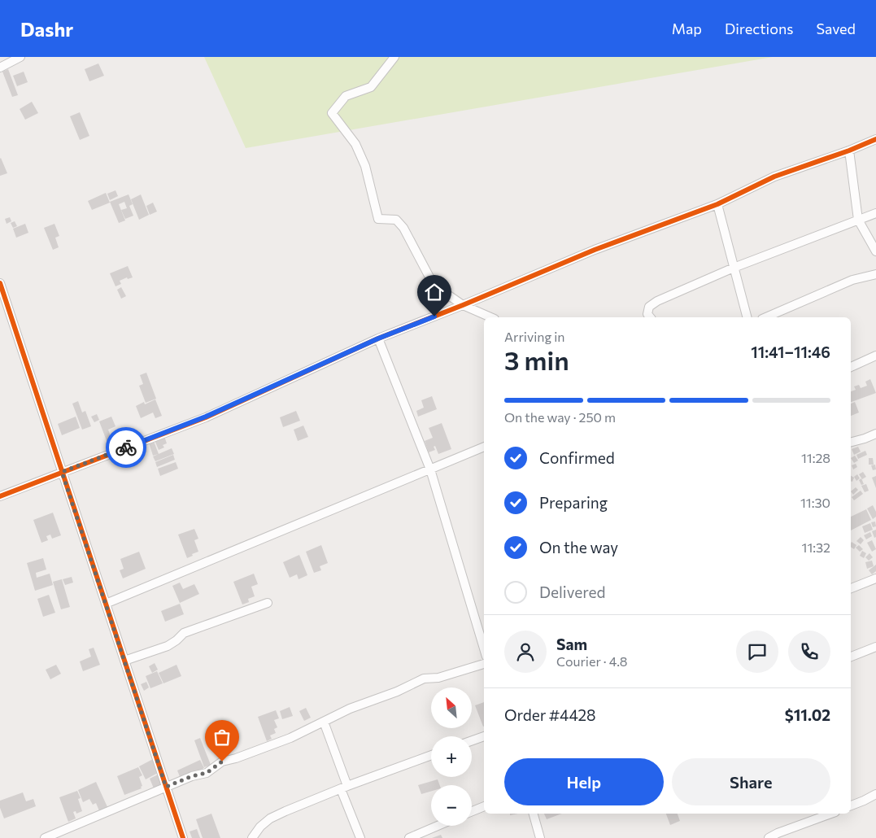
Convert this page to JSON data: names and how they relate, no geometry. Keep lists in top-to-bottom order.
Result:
{
  "north": "top left",
  "page": {
    "header": "Dashr",
    "nav": ["Map", "Directions", "Saved"],
    "heading": ["3 min", "Arriving in", "11:41–11:46"],
    "panel": [
      "Sam",
      "Courier · 4.8",
      "Order #4428",
      "$11.02"
    ],
    "bar": "On the way · 250 m",
    "list": [
      ["Confirmed", "11:28"],
      ["Preparing", "11:30"],
      ["On the way", "11:32"],
      "Delivered"
    ],
    "map_buttons": ["+", "−"],
    "buttons": ["Help", "Share"]
  }
}
